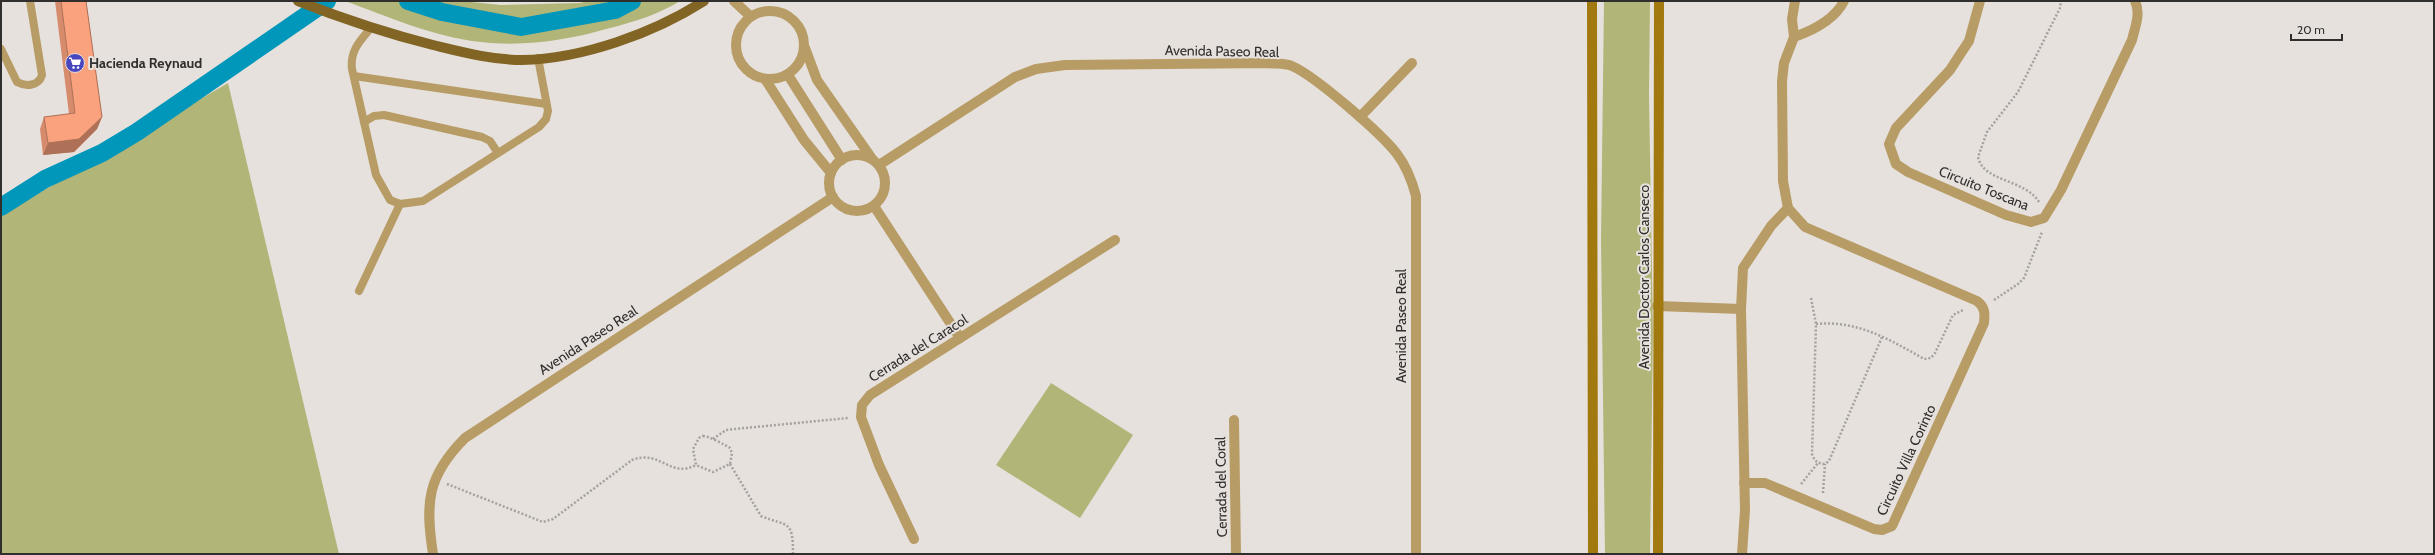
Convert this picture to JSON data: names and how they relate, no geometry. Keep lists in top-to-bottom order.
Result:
{
  "streets": {
    "main road": ["Avenida Doctor Carlos Canseco"],
    "street": [
      "Avenida Paseo Real",
      "Circuito Toscana",
      "Cerrada del Caracol",
      "Circuito Villa Corinto",
      "Cerrada del Coral"
    ]
  },
  "places": {
    "supermarket": ["Hacienda Reynaud"]
  },
  "scale_bar": "20 m"
}
